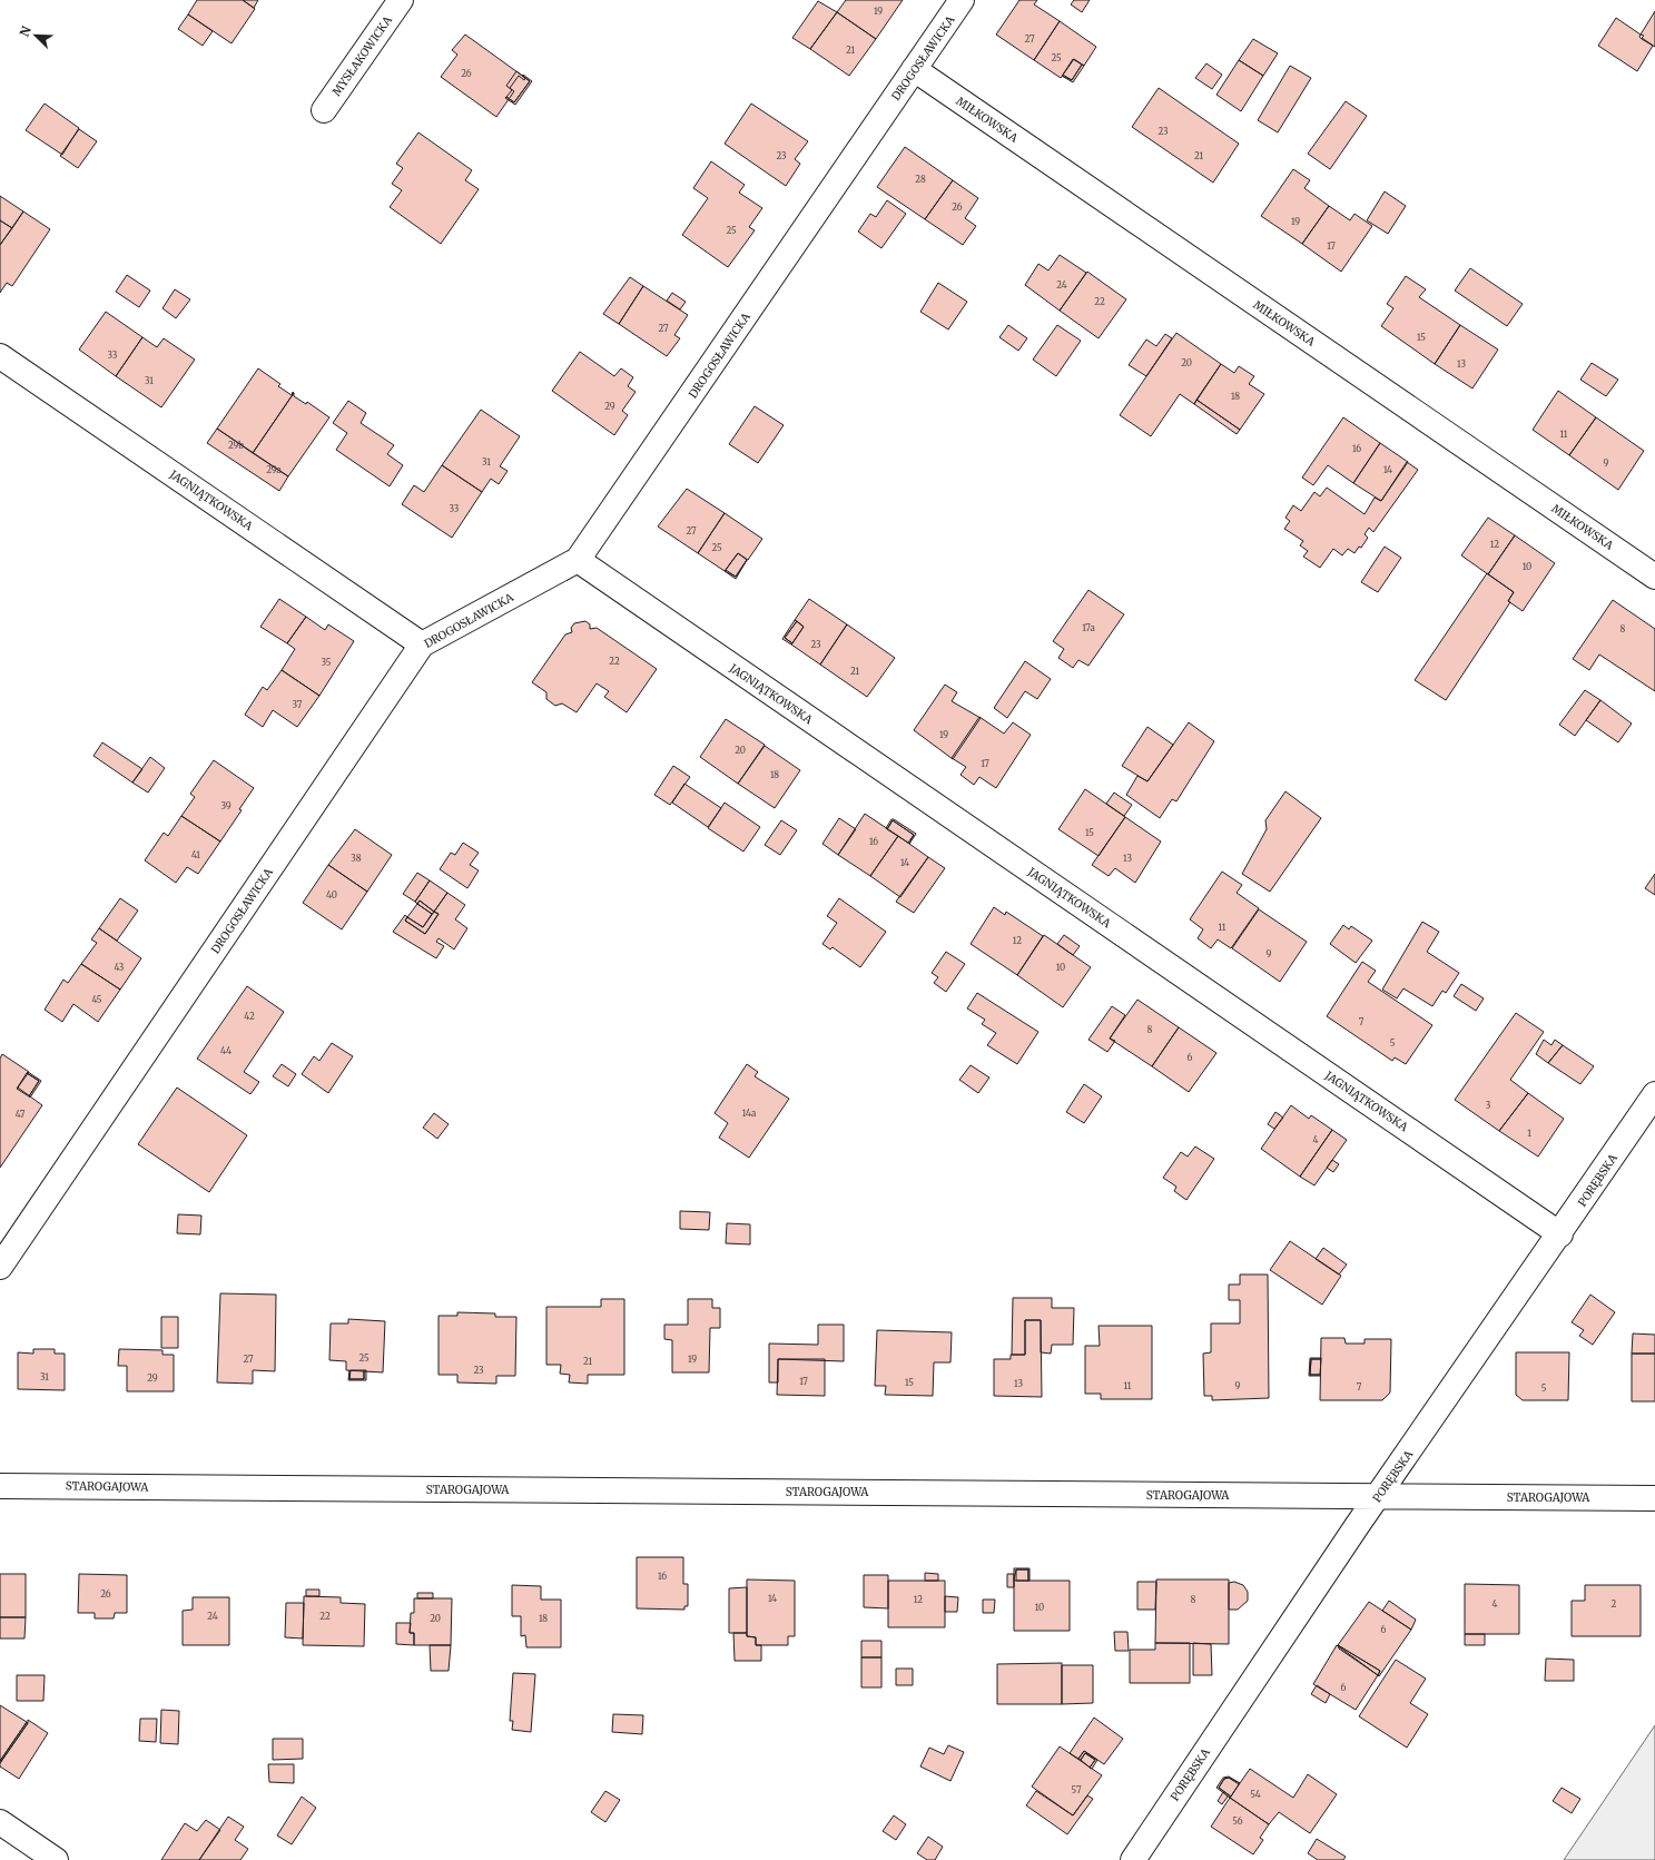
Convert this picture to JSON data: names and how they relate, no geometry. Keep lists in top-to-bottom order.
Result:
{
  "streets": {
    "street": [
      "MYSŁAKOWICKA",
      "DROGOSŁAWICKA",
      "MIŁKOWSKA",
      "JAGNIĄTKOWSKA",
      "PORĘBSKA",
      "STAROGAJOWA"
    ]
  },
  "crossings": [
    ["DROGOSŁAWICKA", "MIŁKOWSKA"],
    ["DROGOSŁAWICKA", "JAGNIĄTKOWSKA"],
    ["JAGNIĄTKOWSKA", "PORĘBSKA"],
    ["PORĘBSKA", "STAROGAJOWA"]
  ],
  "house_numbers": [
    "19",
    "27",
    "21",
    "25",
    "26",
    "23",
    "23",
    "21",
    "28",
    "26",
    "19",
    "25",
    "17",
    "24",
    "22",
    "27",
    "15",
    "33",
    "20",
    "13",
    "31",
    "18",
    "29",
    "11",
    "29b",
    "16",
    "31",
    "9",
    "29a",
    "14",
    "33",
    "27",
    "12",
    "25",
    "10",
    "17a",
    "8",
    "23",
    "22",
    "35",
    "21",
    "37",
    "19",
    "20",
    "17",
    "18",
    "39",
    "15",
    "16",
    "41",
    "38",
    "13",
    "14",
    "40",
    "11",
    "12",
    "9",
    "43",
    "10",
    "45",
    "42",
    "7",
    "8",
    "5",
    "44",
    "6",
    "3",
    "14a",
    "47",
    "1",
    "4",
    "25",
    "27",
    "19",
    "21",
    "23",
    "31",
    "29",
    "17",
    "15",
    "13",
    "11",
    "9",
    "7",
    "5",
    "16",
    "26",
    "14",
    "12",
    "8",
    "4",
    "2",
    "10",
    "24",
    "22",
    "20",
    "18",
    "6",
    "6",
    "57",
    "54",
    "56"
  ],
  "north": "top left"
}
